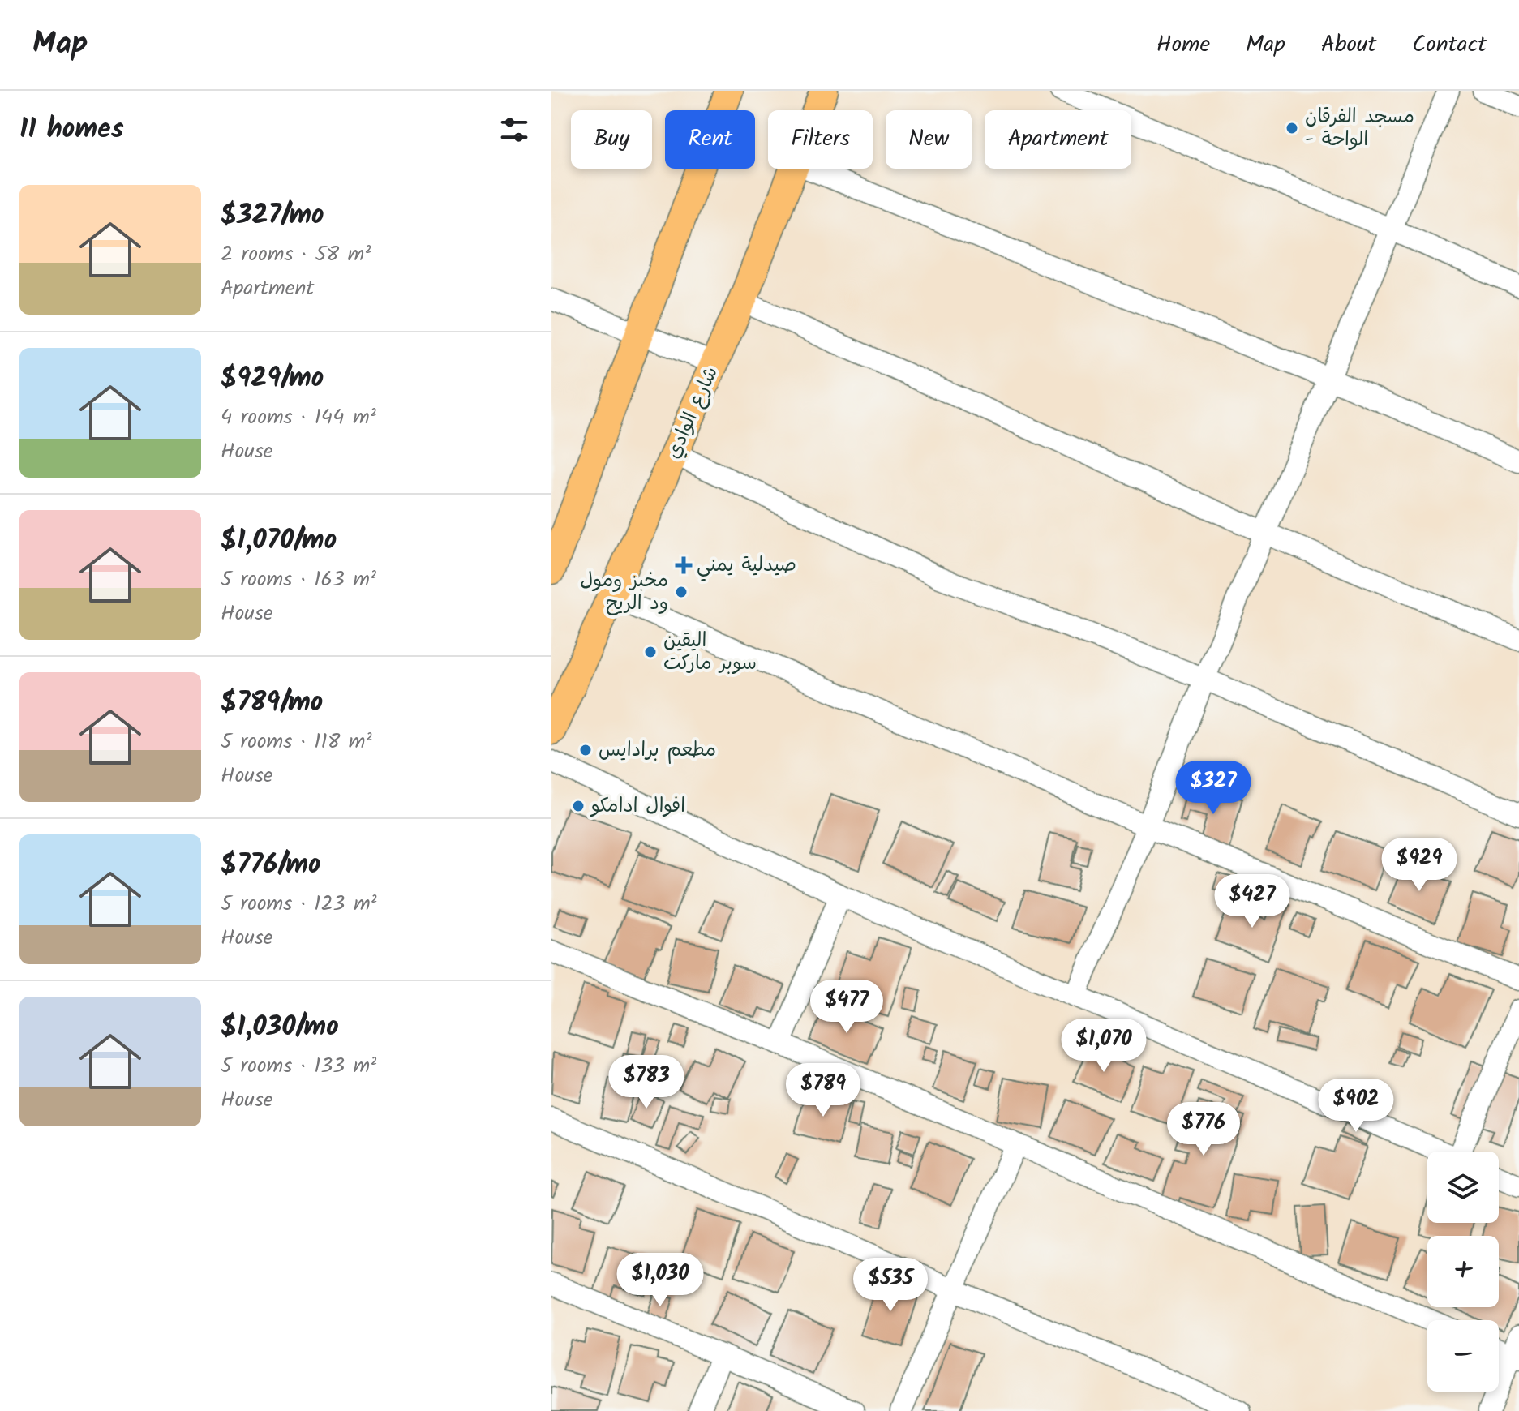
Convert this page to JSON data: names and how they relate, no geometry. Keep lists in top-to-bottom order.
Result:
{
  "streets": {
    "main road": ["شارع الوادي"]
  },
  "places": {
    "other": [
      "مسجد الفرقان - الواحة",
      "مخبز ومول ود الريح",
      "اليقين سوبر ماركت",
      "مطعم برادايس",
      "افوال ادامكو"
    ],
    "health": ["صيدلية يمني"]
  },
  "page": {
    "header": "Map",
    "nav": [
      "Home",
      "Map",
      "About",
      "Contact"
    ],
    "heading": "11 homes",
    "chip": [
      "Buy",
      "Rent",
      "Filters",
      "New",
      "Apartment"
    ],
    "list": [
      {
        "name": "$327/mo",
        "note": "2 rooms · 58 m² · Apartment"
      },
      {
        "name": "$929/mo",
        "note": "4 rooms · 144 m² · House"
      },
      {
        "name": "$1,070/mo",
        "note": "5 rooms · 163 m² · House"
      },
      {
        "name": "$789/mo",
        "note": "5 rooms · 118 m² · House"
      },
      {
        "name": "$776/mo",
        "note": "5 rooms · 123 m² · House"
      },
      {
        "name": "$1,030/mo",
        "note": "5 rooms · 133 m² · House"
      }
    ],
    "price": [
      "$327",
      "$929",
      "$427",
      "$477",
      "$1,070",
      "$783",
      "$789",
      "$902",
      "$776",
      "$1,030",
      "$535"
    ],
    "map_buttons": ["+", "−"]
  }
}
